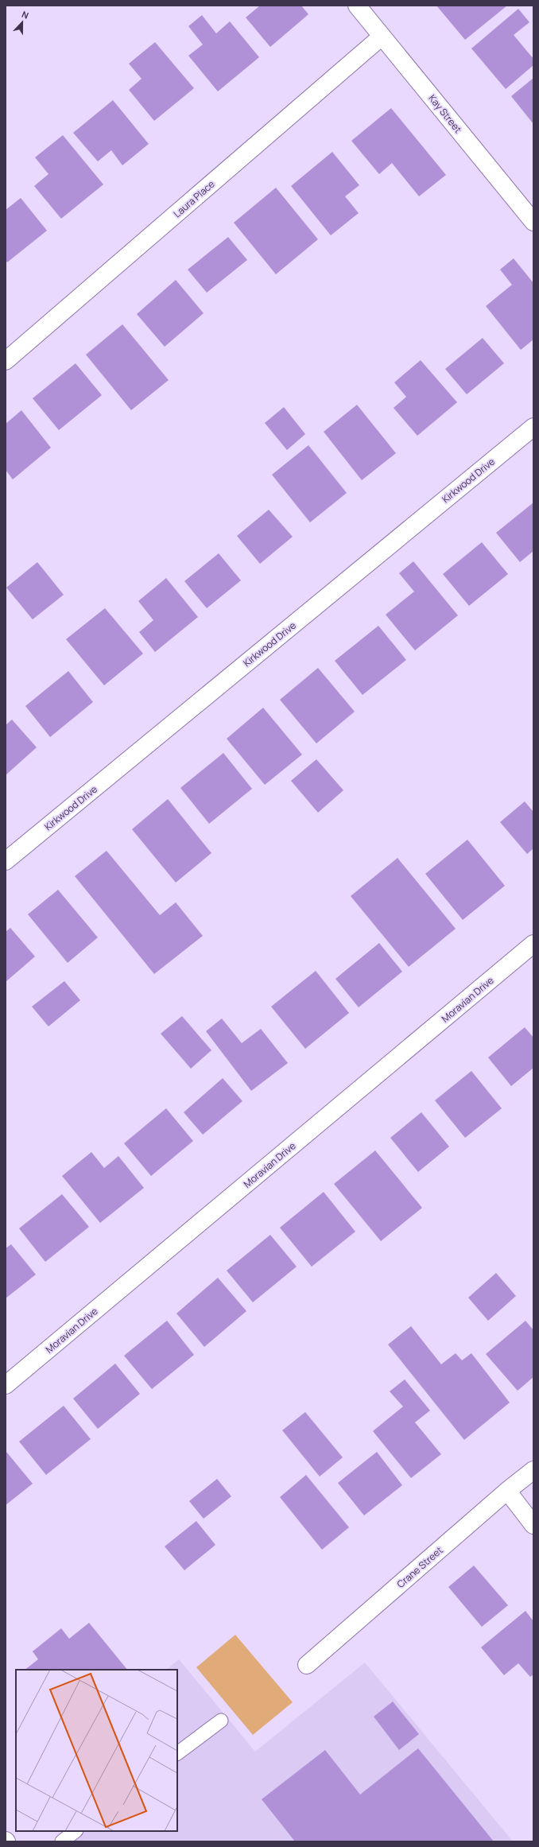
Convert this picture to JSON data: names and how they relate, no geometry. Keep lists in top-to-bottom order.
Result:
{
  "streets": {
    "street": [
      "Kay Street",
      "Laura Place",
      "Kirkwood Drive",
      "Moravian Drive",
      "Crane Street"
    ]
  },
  "crossings": [
    ["Kay Street", "Laura Place"]
  ],
  "north": "top"
}
